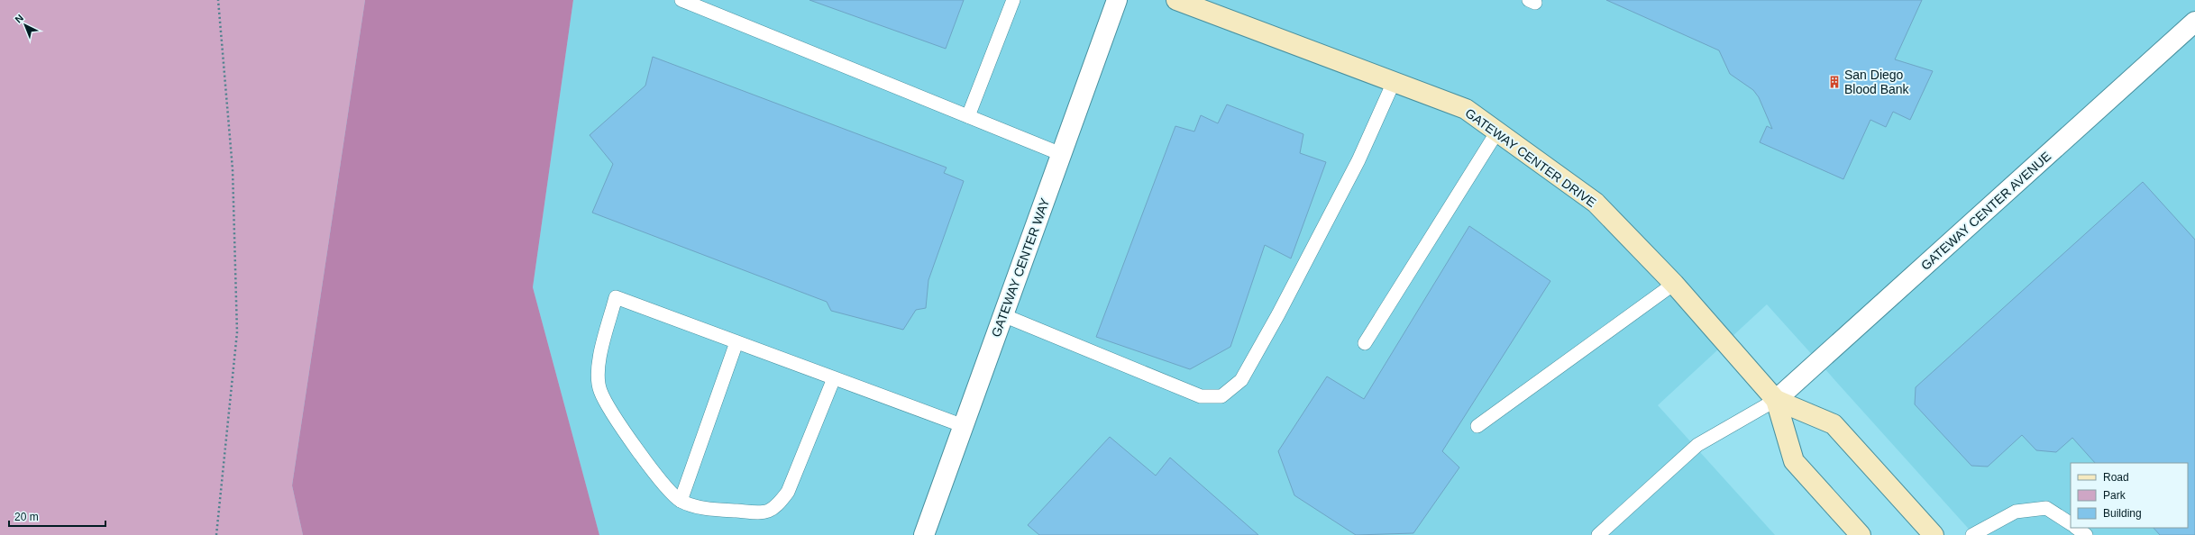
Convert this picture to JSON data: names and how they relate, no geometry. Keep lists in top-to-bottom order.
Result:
{
  "streets": {
    "street": ["GATEWAY CENTER DRIVE", "GATEWAY CENTER AVENUE", "GATEWAY CENTER WAY"]
  },
  "crossings": [
    ["GATEWAY CENTER DRIVE", "GATEWAY CENTER AVENUE"]
  ],
  "places": {
    "building": ["San Diego Blood Bank"]
  },
  "legend": ["Road", "Park", "Building"],
  "scale_bar": "20 m",
  "north": "top left"
}
